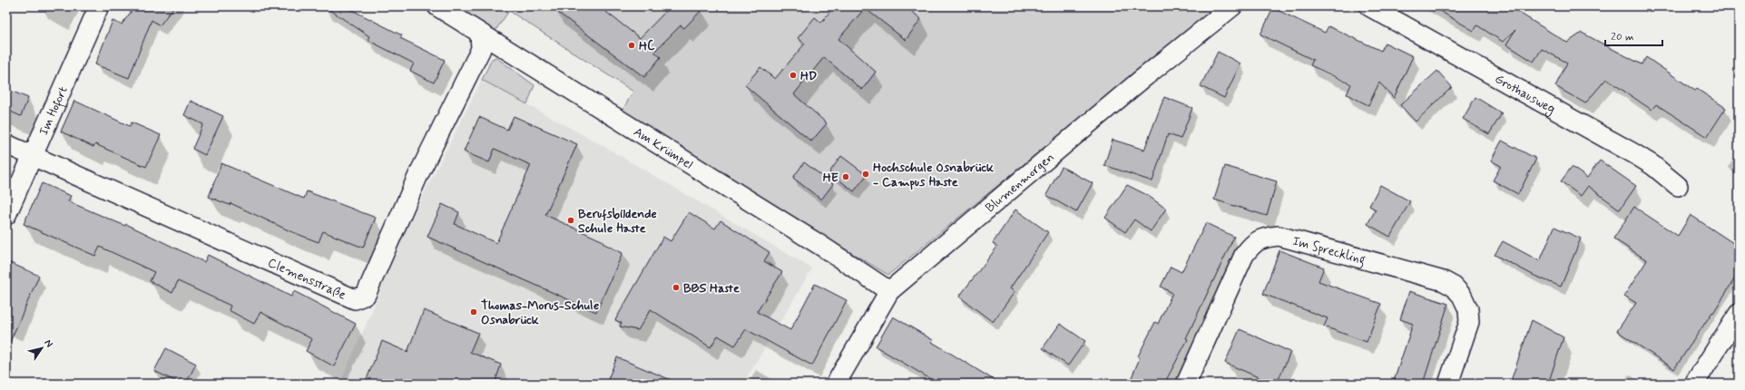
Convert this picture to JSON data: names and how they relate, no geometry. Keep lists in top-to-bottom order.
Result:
{
  "streets": {
    "street": [
      "Grothausweg",
      "Im Hofort",
      "Am Krümpel",
      "Blumenmorgen",
      "Im Spreckling",
      "Clemensstraße"
    ]
  },
  "crossings": [
    ["Im Hofort", "Clemensstraße"],
    ["Am Krümpel", "Blumenmorgen"],
    ["Am Krümpel", "Clemensstraße"]
  ],
  "places": [
    "HC",
    "HD",
    "Hochschule Osnabrück - Campus Haste",
    "HE",
    "Berufsbildende Schule Haste",
    "BBS Haste",
    "Thomas-Morus-Schule Osnabrück"
  ],
  "scale_bar": "20 m",
  "north": "top right"
}
